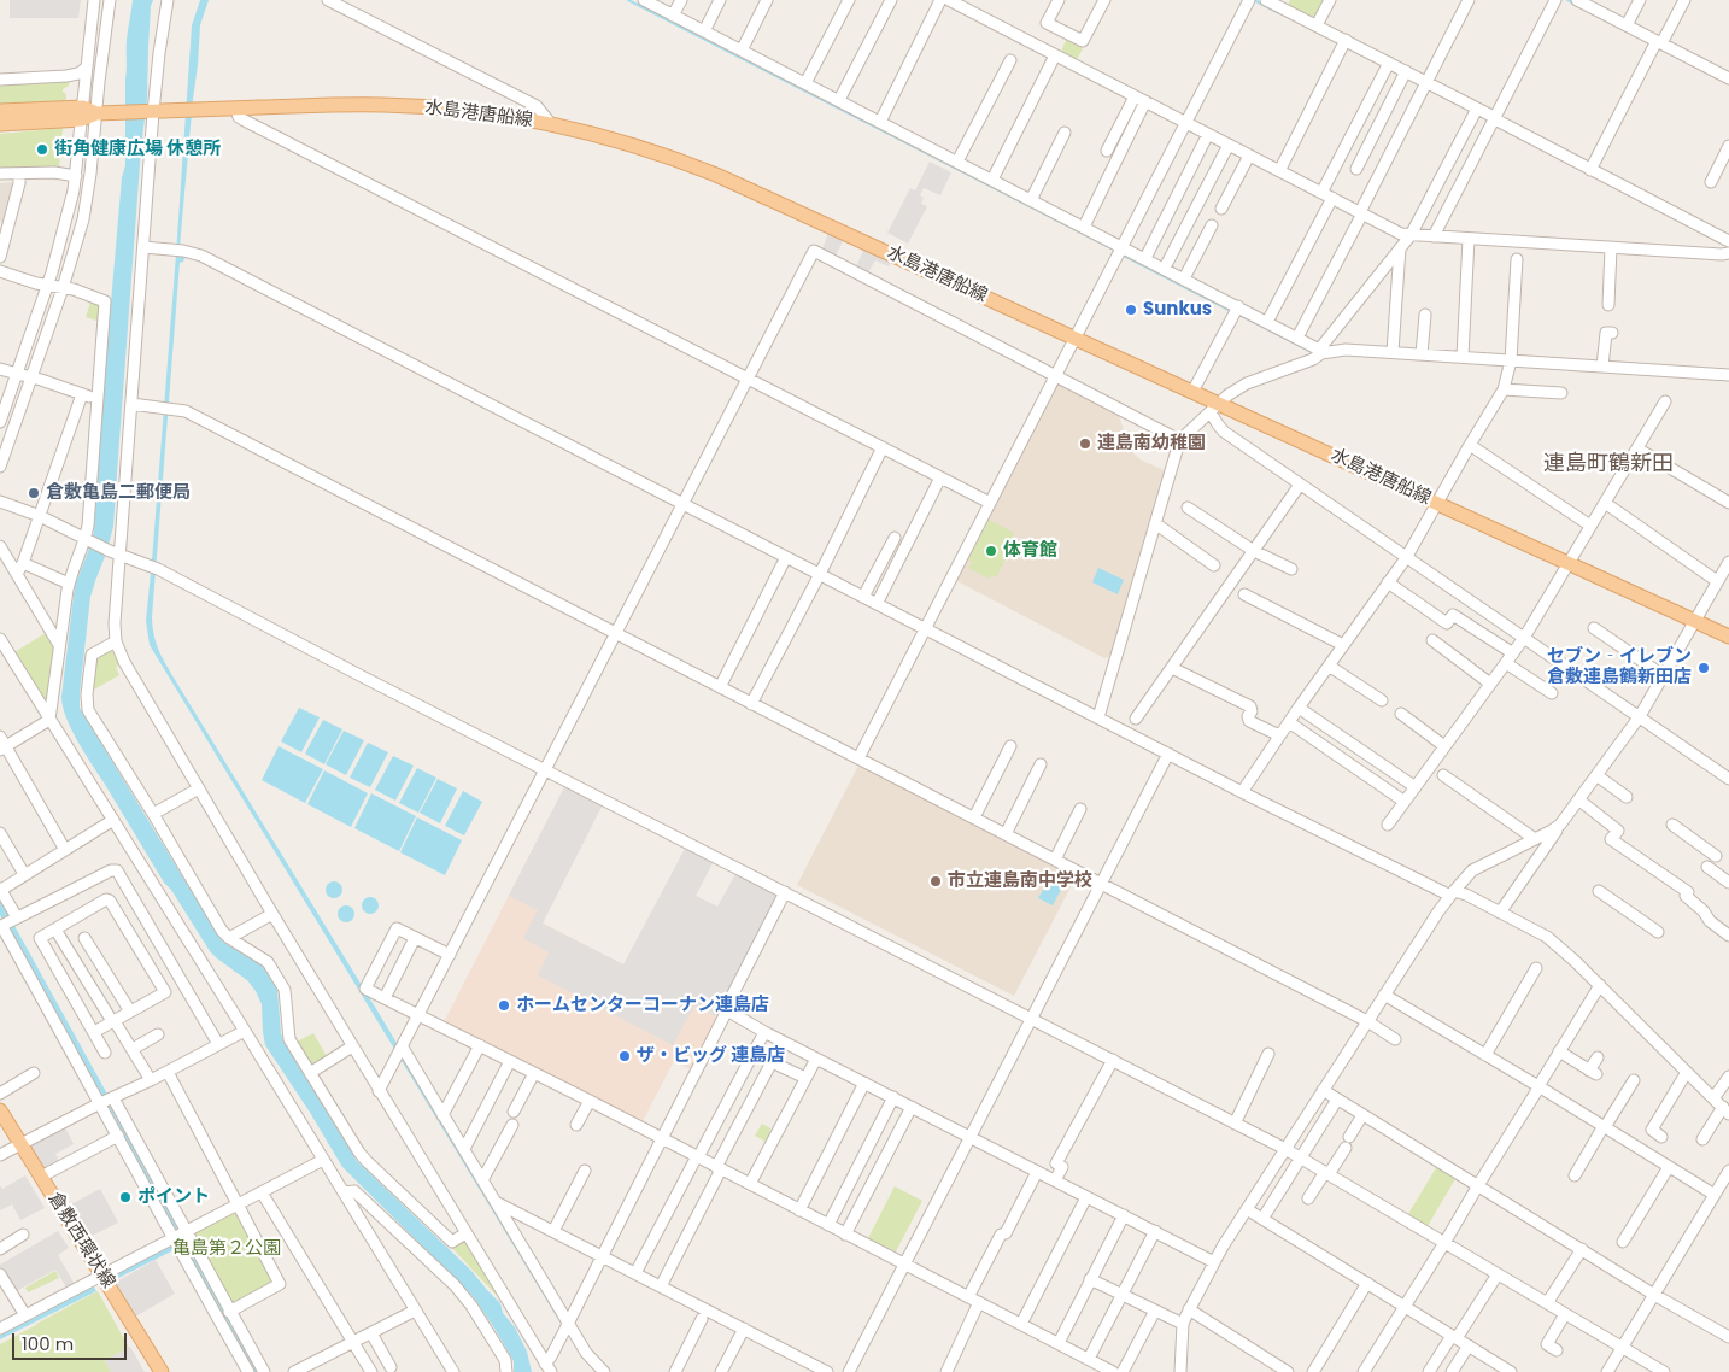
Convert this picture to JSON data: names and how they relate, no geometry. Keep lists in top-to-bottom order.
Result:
{
  "streets": {
    "main road": ["水島港唐船線", "倉敷西環状線"]
  },
  "districts": ["連島町鶴新田"],
  "parks": ["亀島第２公園"],
  "places": [
    "街角健康広場 休憩所",
    "Sunkus",
    "連島南幼稚園",
    "倉敷亀島二郵便局",
    "体育館",
    "セブン‐イレブン 倉敷連島鶴新田店",
    "市立連島南中学校",
    "ホームセンターコーナン連島店",
    "ザ・ビッグ 連島店",
    "ポイント"
  ],
  "scale_bar": "100 m"
}
